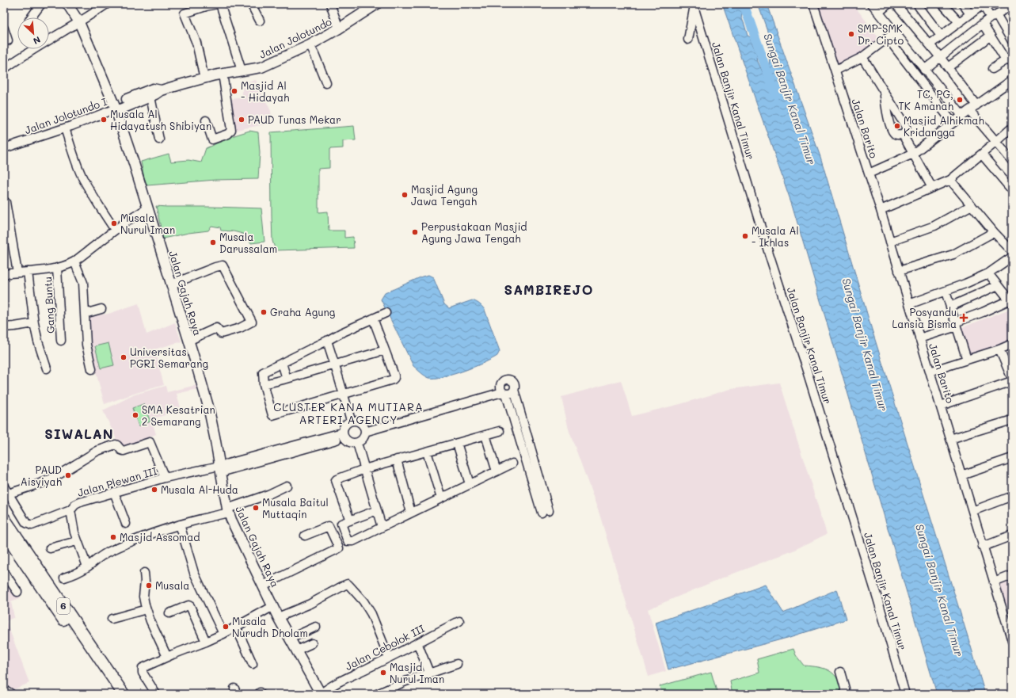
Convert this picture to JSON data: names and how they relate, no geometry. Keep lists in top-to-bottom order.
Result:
{
  "streets": {
    "highway": ["6"],
    "main road": ["Jalan Jolotundo", "Jalan Gajah Raya"],
    "street": [
      "Jalan Banjir Kanal Timur",
      "Jalan Jolotundo I",
      "Jalan Barito",
      "Gang Buntu",
      "Jalan Plewan III",
      "Jalan Cebolok III"
    ]
  },
  "crossings": [
    ["Jalan Jolotundo", "Jalan Jolotundo I"],
    ["Jalan Jolotundo", "Jalan Gajah Raya"],
    ["Jalan Jolotundo I", "Jalan Gajah Raya"],
    ["Jalan Gajah Raya", "Jalan Plewan III"],
    ["Jalan Gajah Raya", "Jalan Cebolok III"]
  ],
  "districts": ["SAMBIREJO", "CLUSTER KANA MUTIARA ARTERI AGENCY", "SIWALAN"],
  "water": ["Sungai Banjir Kanal Timur"],
  "places": {
    "other": [
      "SMP-SMK Dr. Cipto",
      "Masjid Al - Hidayah",
      "TC, PG, TK Amanah",
      "Musala Al Hidayatush Shibiyan",
      "PAUD Tunas Mekar",
      "Masjid Alhikmah Kridangga",
      "Masjid Agung Jawa Tengah",
      "Musala Nurul Iman",
      "Perpustakaan Masjid Agung Jawa Tengah",
      "Musala Al - Ikhlas",
      "Musala Darussalam",
      "Graha Agung",
      "Universitas PGRI Semarang",
      "SMA Kesatrian 2 Semarang",
      "PAUD Aisyiyah",
      "Musala Al-Huda",
      "Musala Baitul Muttaqin",
      "Masjid Assomad",
      "Musala",
      "Musala Nurudh Dholam",
      "Masjid Nurul Iman"
    ],
    "health": ["Posyandu Lansia Bisma"]
  },
  "north": "bottom right"
}
